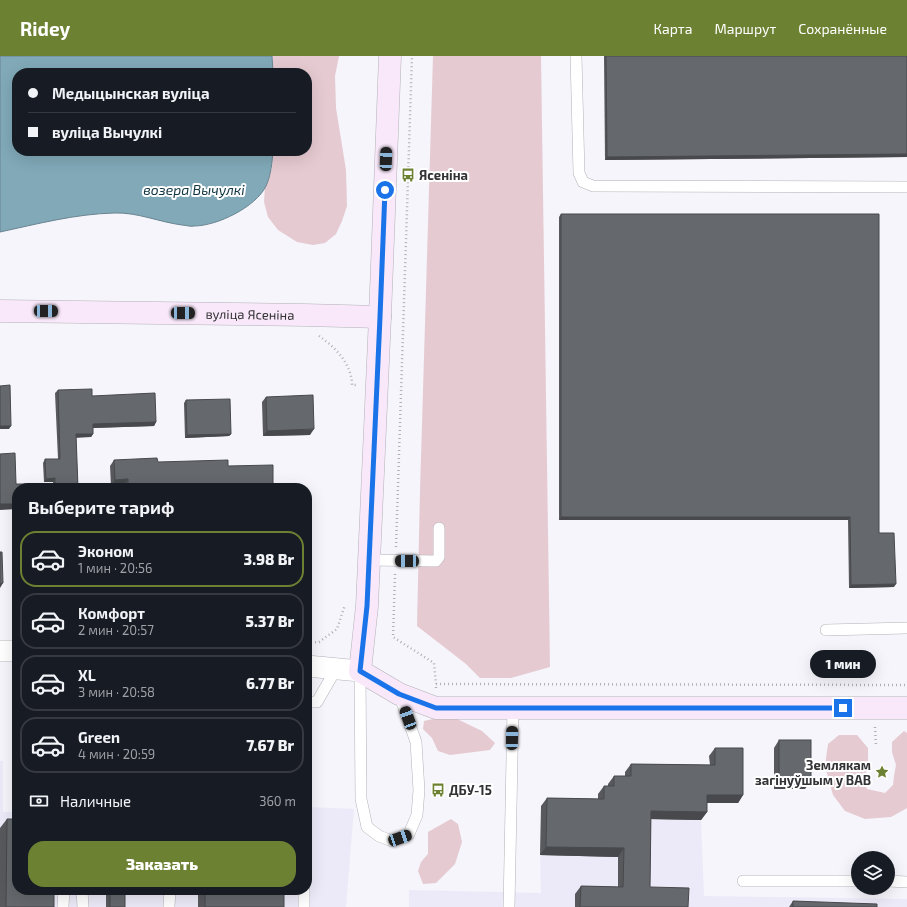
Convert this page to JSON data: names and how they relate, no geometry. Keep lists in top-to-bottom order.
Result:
{
  "streets": {
    "street": ["вуліца Ясеніна"]
  },
  "water": ["возера Вычулкі"],
  "places": {
    "bus stop": ["Ясеніна", "ДБУ-15"],
    "place": ["Землякам загінуўшым у ВАВ"]
  },
  "page": {
    "header": "Ridey",
    "nav": ["Карта", "Маршрут", "Сохранённые"],
    "banner": ["Медыцынская вуліца", "вуліца Вычулкі"],
    "heading": "Выберите тариф",
    "list": [
      {
        "name": "Эконом",
        "note": "1 мин · 20:56",
        "value": "3.98 Br"
      },
      {
        "name": "Комфорт",
        "note": "2 мин · 20:57",
        "value": "5.37 Br"
      },
      {
        "name": "XL",
        "note": "3 мин · 20:58",
        "value": "6.77 Br"
      },
      {
        "name": "Green",
        "note": "4 мин · 20:59",
        "value": "7.67 Br"
      }
    ],
    "bubble": "1 мин",
    "pay": ["Наличные", "360 m"],
    "buttons": "Заказать"
  }
}
